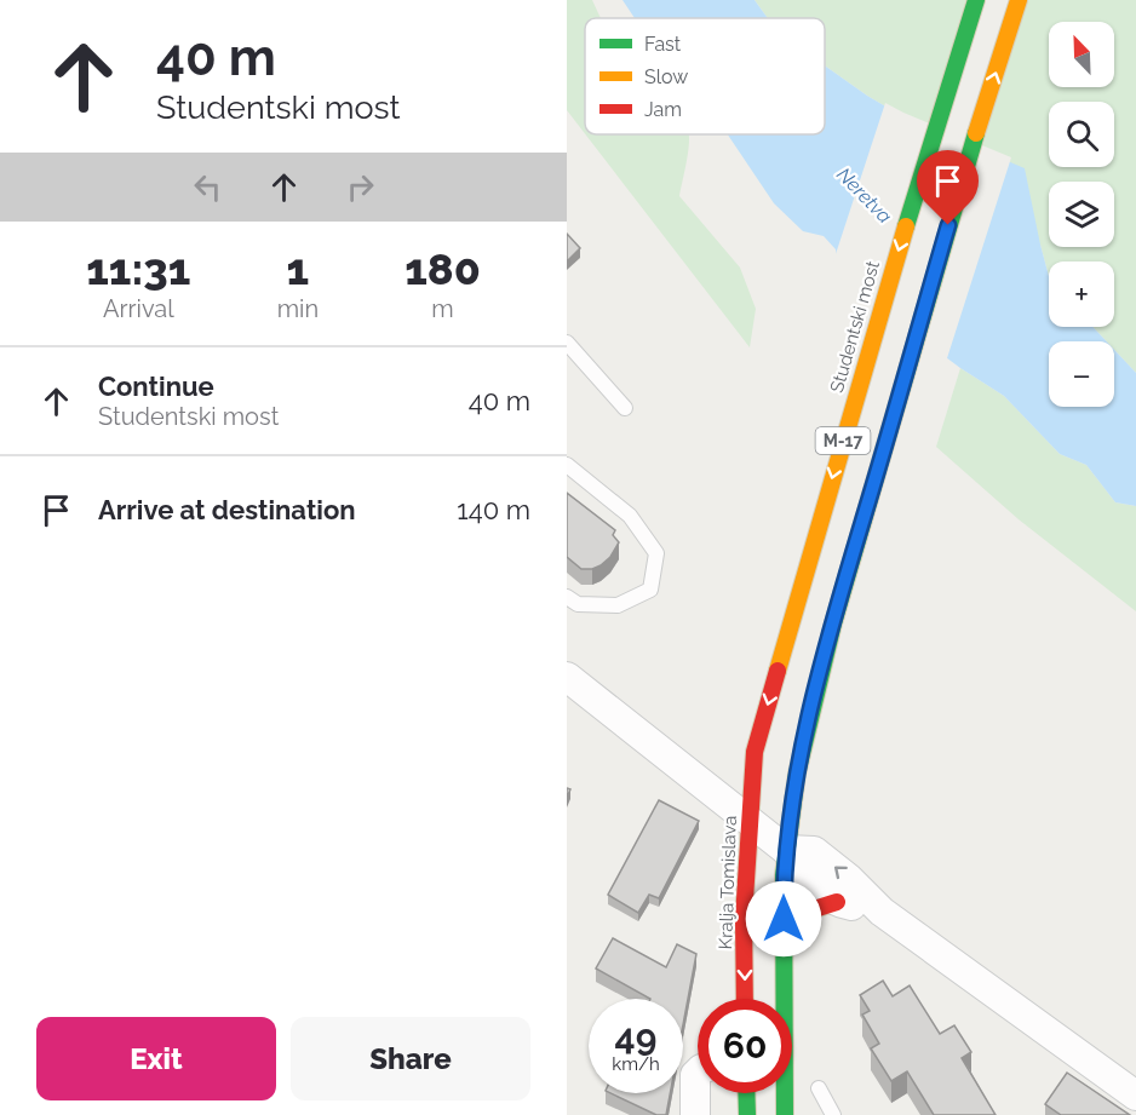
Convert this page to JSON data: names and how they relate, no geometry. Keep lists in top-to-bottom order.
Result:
{
  "streets": {
    "main road": ["Studentski most", "M-17", "Kralja Tomislava"]
  },
  "crossings": [
    ["Studentski most", "Kralja Tomislava"]
  ],
  "water": ["Neretva"],
  "legend": ["Fast", "Slow", "Jam"],
  "north": "top left",
  "page": {
    "turn": ["40 m", "Studentski most"],
    "map_buttons": ["+", "−"],
    "eta": [
      "11:31",
      "Arrival",
      "1",
      "min",
      "180",
      "m"
    ],
    "list": [
      {
        "name": "Continue",
        "note": "Studentski most",
        "value": "40 m"
      },
      {
        "name": "Arrive at destination",
        "value": "140 m"
      }
    ],
    "speed": "49 km/h",
    "limit": "60",
    "buttons": ["Exit", "Share"]
  }
}
